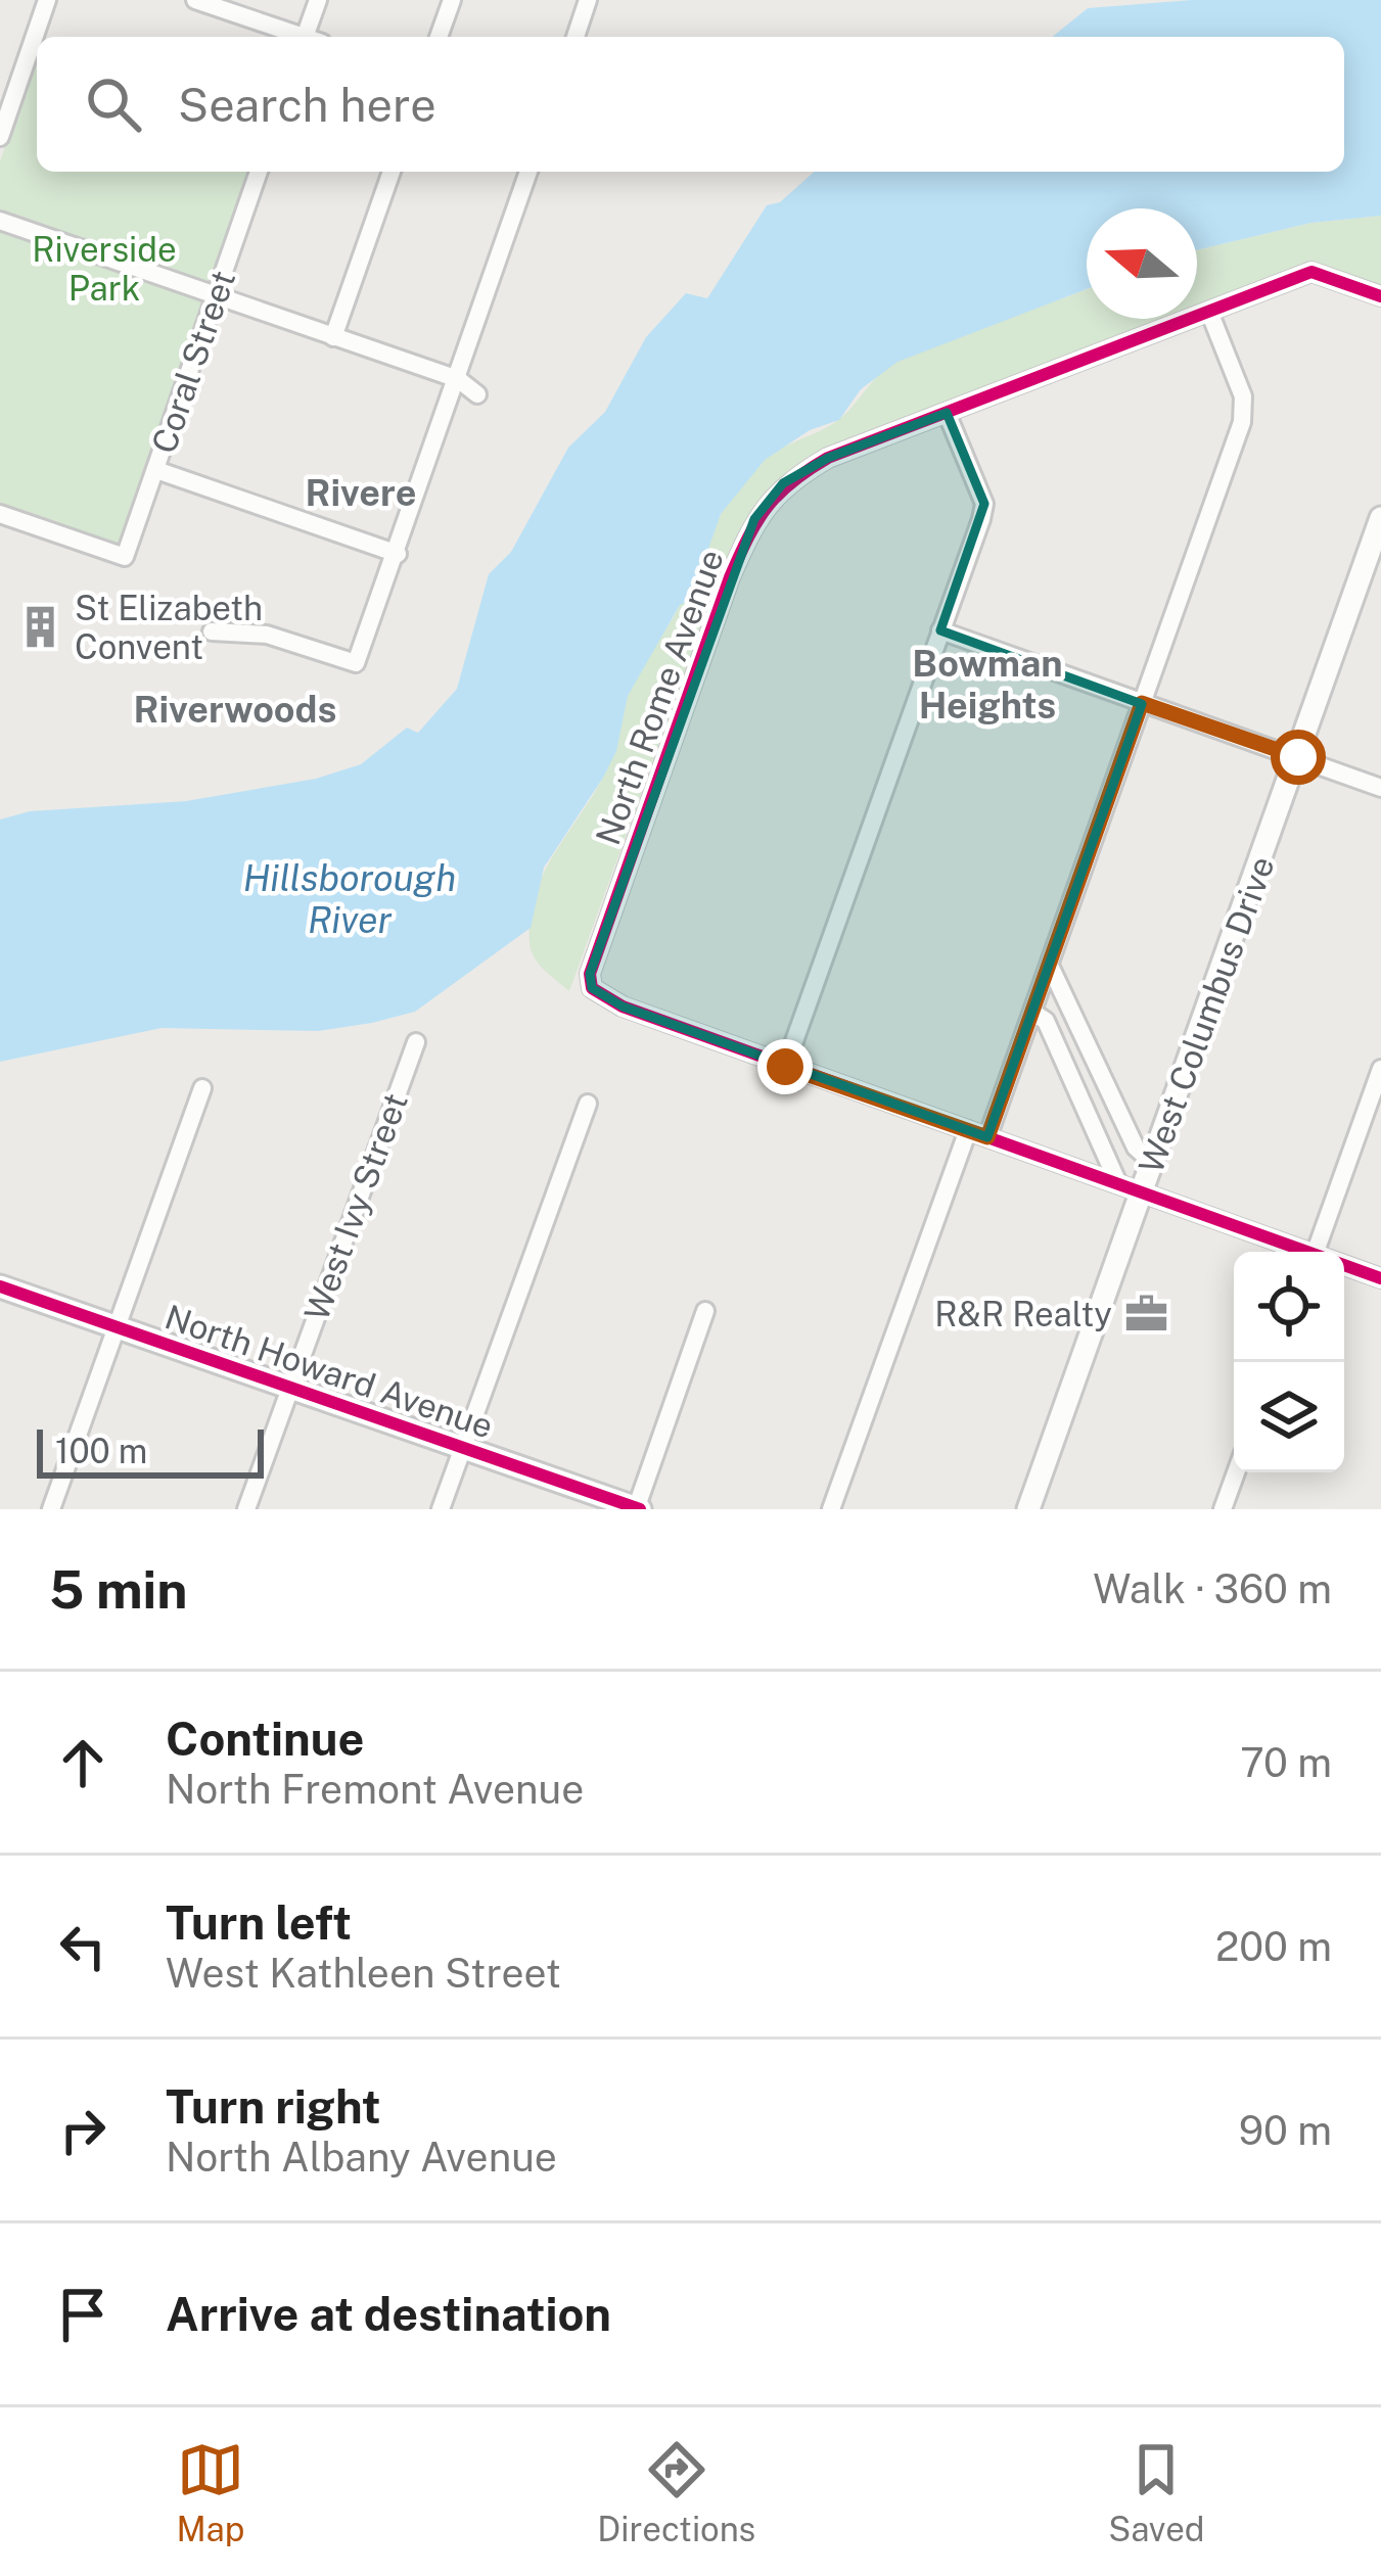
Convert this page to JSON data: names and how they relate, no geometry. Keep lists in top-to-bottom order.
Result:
{
  "streets": {
    "main road": ["West Columbus Drive", "North Howard Avenue"],
    "street": ["Coral Street", "North Rome Avenue", "West Ivy Street"]
  },
  "crossings": [
    ["West Ivy Street", "North Howard Avenue"]
  ],
  "districts": ["Rivere", "Bowman Heights", "Riverwoods"],
  "water": ["Hillsborough River"],
  "parks": ["Riverside Park"],
  "places": {
    "building": ["St Elizabeth Convent"],
    "office": ["R&R Realty"]
  },
  "scale_bar": "100 m",
  "north": "left",
  "page": {
    "search": "Search here",
    "scale": "100 m",
    "heading": ["5 min", "Walk · 360 m"],
    "list": [
      ["Continue", "North Fremont Avenue", "70 m"],
      ["Turn left", "West Kathleen Street", "200 m"],
      ["Turn right", "North Albany Avenue", "90 m"],
      "Arrive at destination"
    ],
    "nav": ["Map", "Directions", "Saved"]
  }
}
